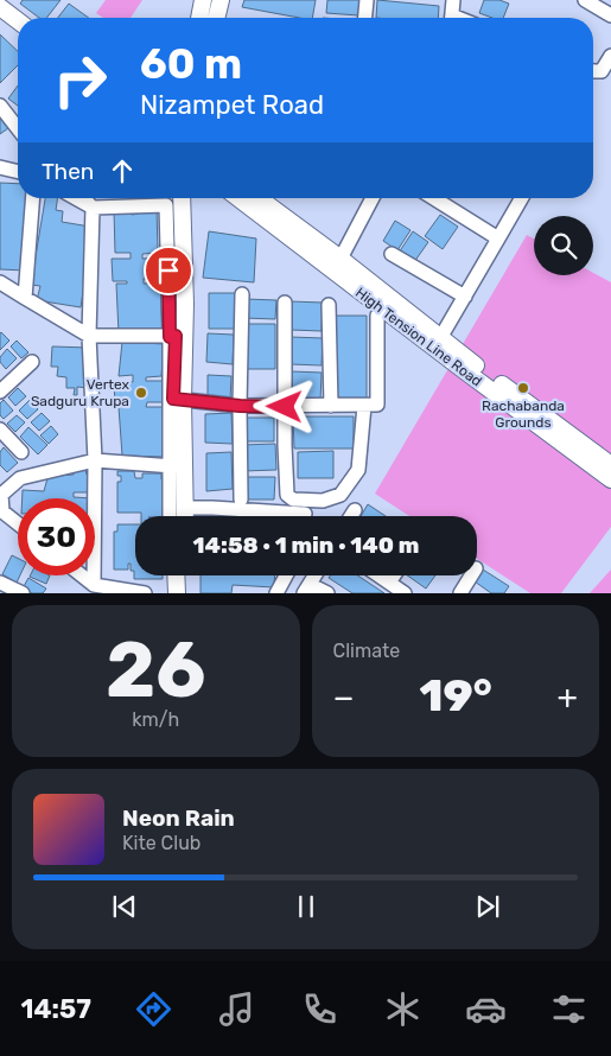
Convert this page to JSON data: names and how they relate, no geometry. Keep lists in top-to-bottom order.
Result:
{
  "streets": {
    "main road": ["High Tension Line Road"]
  },
  "places": ["Rachabanda Grounds", "Vertex Sadguru Krupa"],
  "page": {
    "turn": ["60 m", "Nizampet Road"],
    "then": "Then",
    "limit": "30",
    "trip": "14:58 · 1 min · 140 m",
    "tile": [
      ["26", "km/h"],
      "Climate"
    ],
    "heat": ["−", "19°", "+"],
    "song": ["Neon Rain", "Kite Club"],
    "tabs": "14:57"
  }
}
